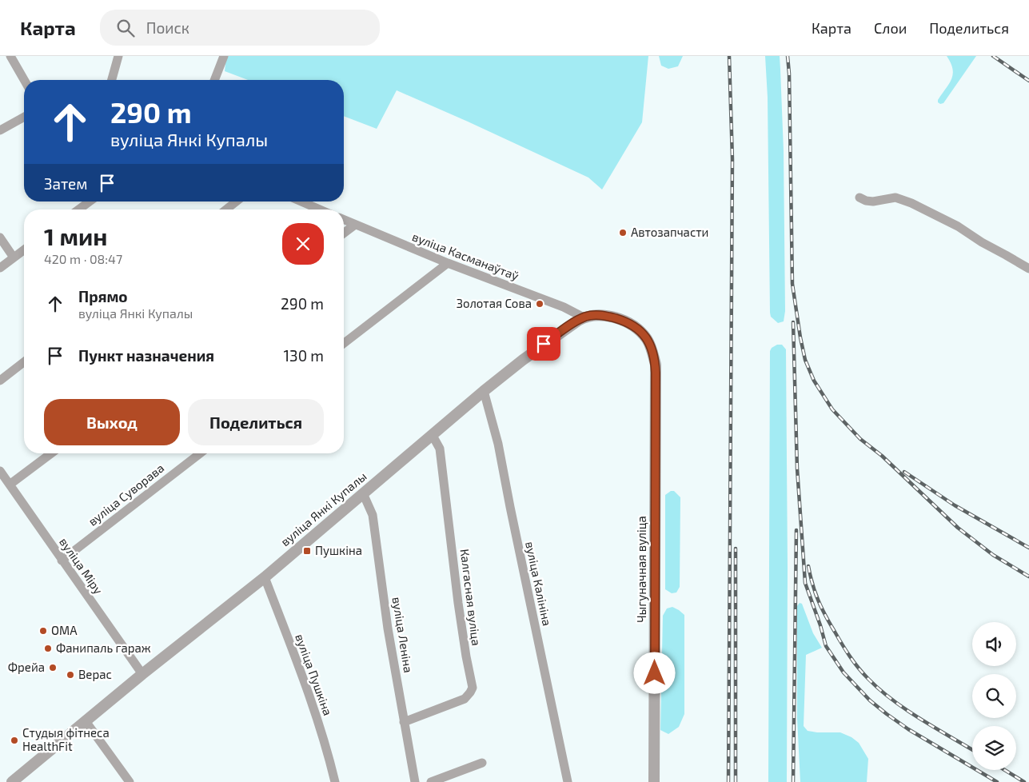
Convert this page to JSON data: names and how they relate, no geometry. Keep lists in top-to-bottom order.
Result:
{
  "streets": {
    "street": [
      "вуліца Касманаўтаў",
      "вуліца Суворава",
      "вуліца Янкі Купалы",
      "вуліца Міру",
      "Чыгуначная вуліца",
      "вуліца Калініна",
      "Калгасная вуліца",
      "вуліца Леніна",
      "вуліца Пушкіна"
    ]
  },
  "crossings": [
    ["вуліца Касманаўтаў", "вуліца Янкі Купалы"],
    ["вуліца Суворава", "вуліца Міру"],
    ["вуліца Янкі Купалы", "вуліца Міру"],
    ["вуліца Янкі Купалы", "Чыгуначная вуліца"],
    ["вуліца Янкі Купалы", "вуліца Калініна"],
    ["вуліца Янкі Купалы", "Калгасная вуліца"],
    ["вуліца Янкі Купалы", "вуліца Леніна"],
    ["вуліца Янкі Купалы", "вуліца Пушкіна"],
    ["Калгасная вуліца", "вуліца Леніна"]
  ],
  "places": {
    "other": [
      "Автозапчасти",
      "Золотая Сова",
      "ОМА",
      "Фанипаль гараж",
      "Фрейа",
      "Верас",
      "Студыя фітнеса HealthFit"
    ],
    "transit": ["Пушкіна"]
  },
  "page": {
    "header": "Карта",
    "search": "Поиск",
    "nav": ["Карта", "Слои", "Поделиться"],
    "turn": ["290 m", "вуліца Янкі Купалы"],
    "then": "Затем",
    "heading": ["1 мин", "420 m · 08:47"],
    "list": [
      {
        "name": "Прямо",
        "note": "вуліца Янкі Купалы",
        "value": "290 m"
      },
      {
        "name": "Пункт назначения",
        "value": "130 m"
      }
    ],
    "buttons": ["Выход", "Поделиться"]
  }
}
